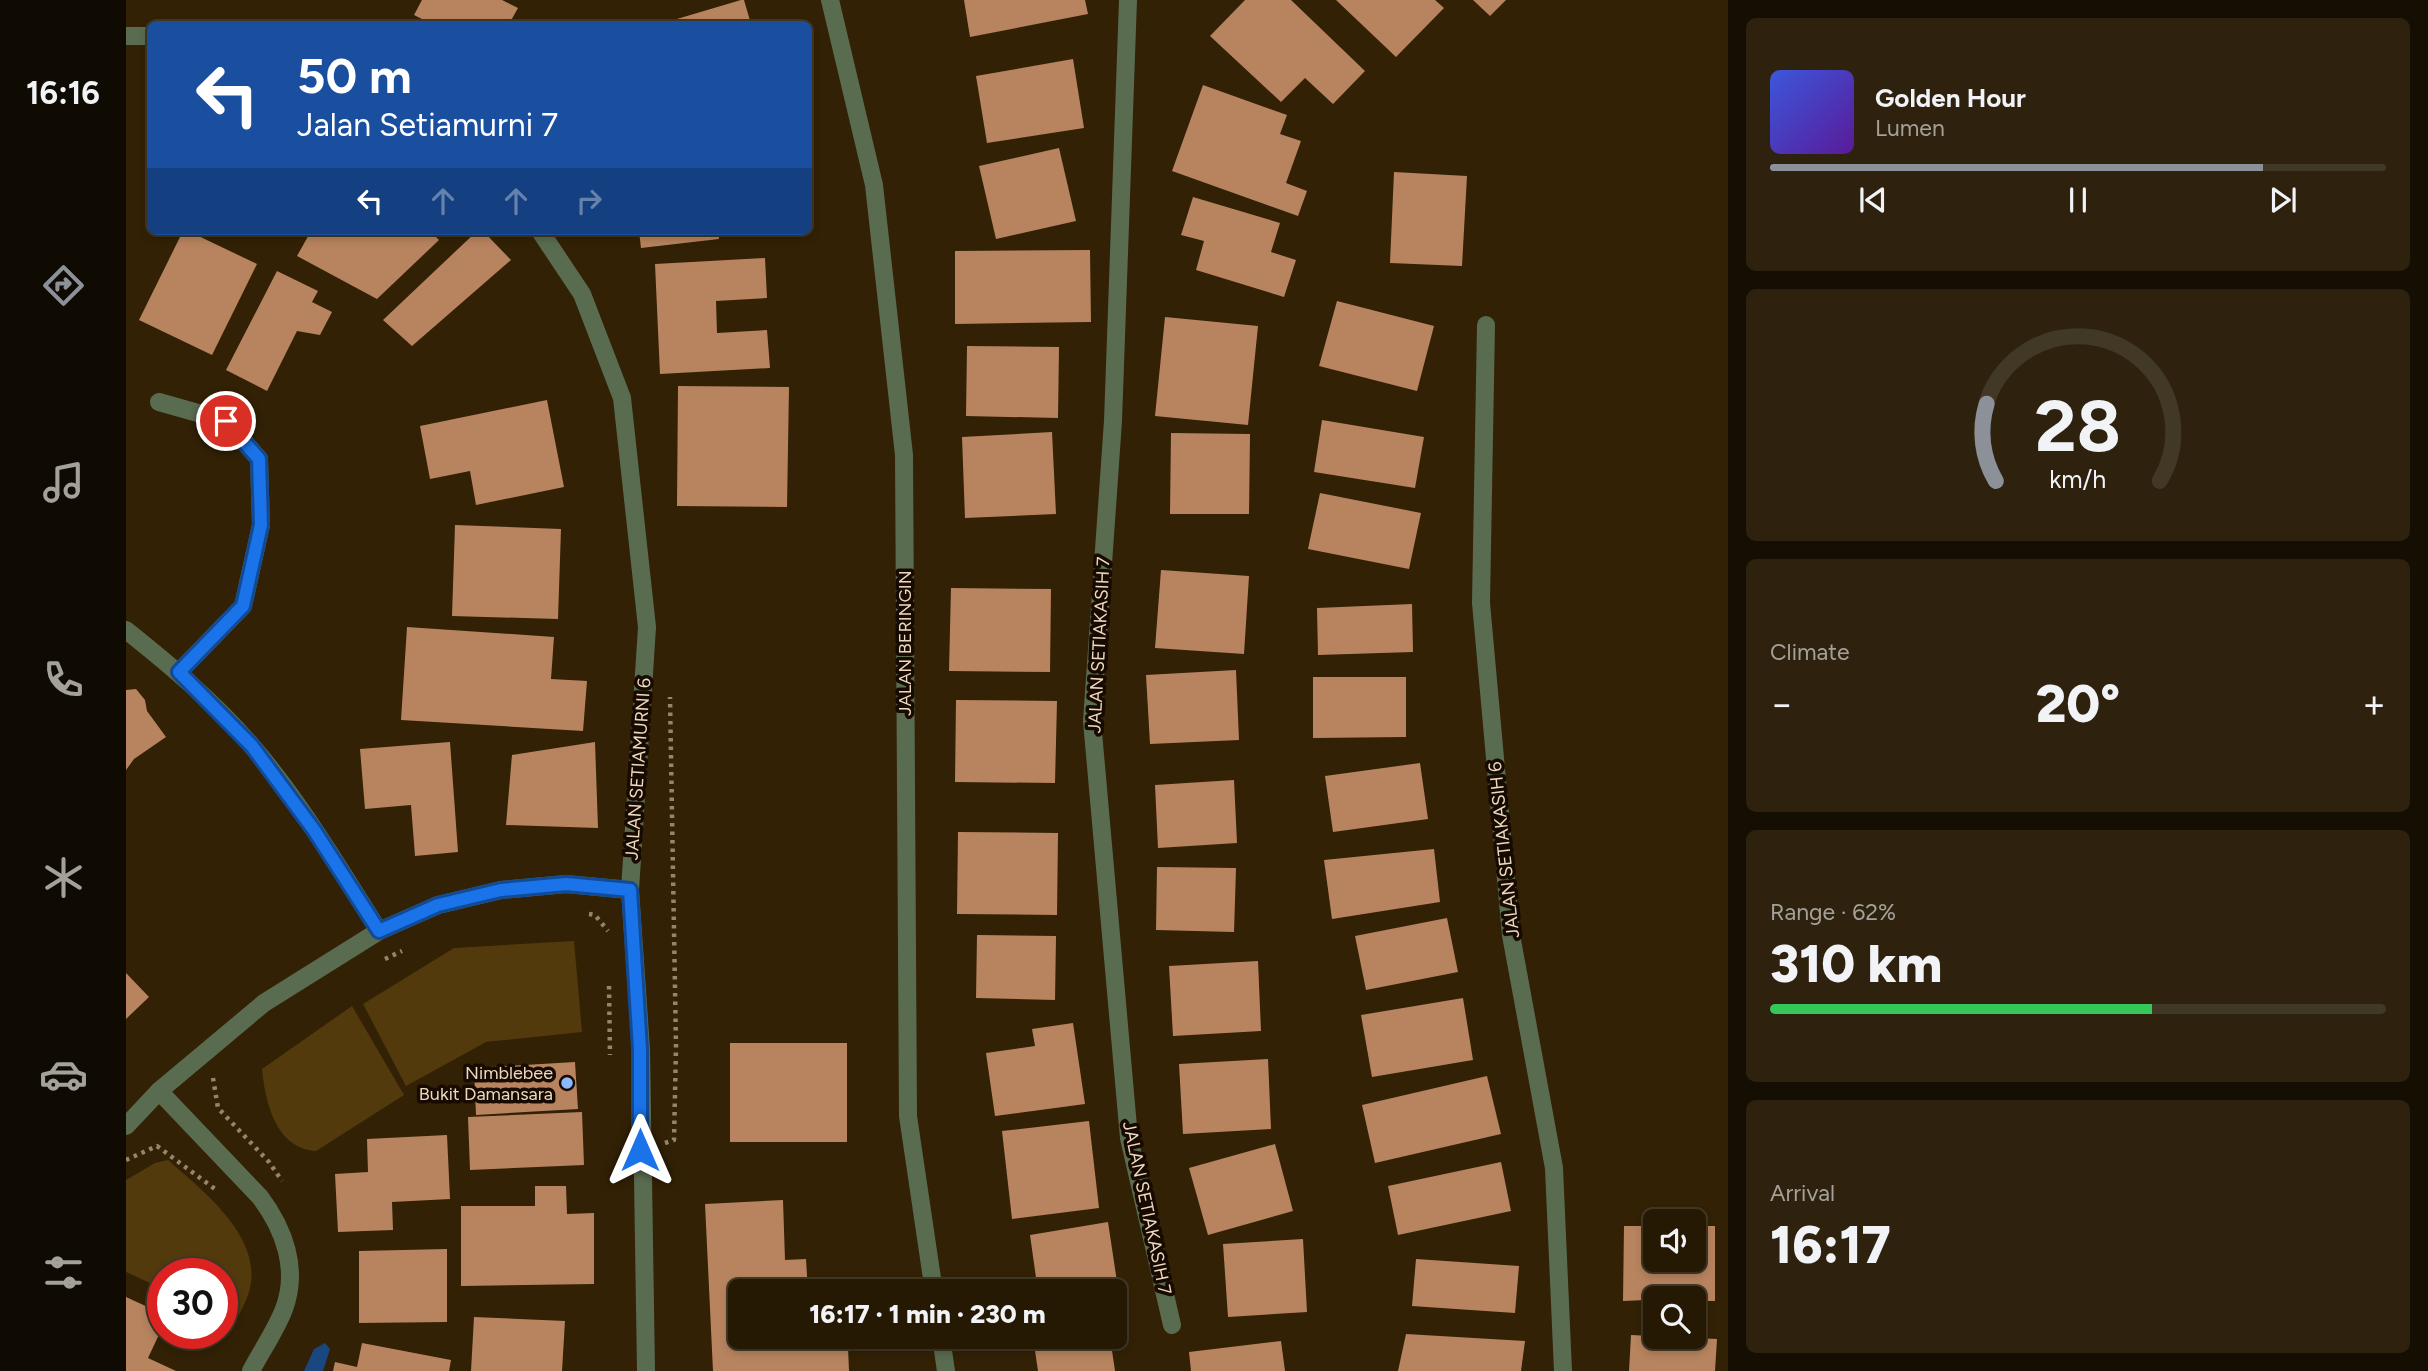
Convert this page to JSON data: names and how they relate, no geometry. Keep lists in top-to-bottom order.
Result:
{
  "streets": {
    "street": [
      "JALAN BERINGIN",
      "JALAN SETIAKASIH 7",
      "JALAN SETIAMURNI 6",
      "JALAN SETIAKASIH 6"
    ]
  },
  "places": ["Nimblebee Bukit Damansara"],
  "page": {
    "tabs": "16:16",
    "turn": ["50 m", "Jalan Setiamurni 7"],
    "song": ["Golden Hour", "Lumen"],
    "tile": [
      "Climate",
      ["Range · 62%", "310 km"],
      ["Arrival", "16:17"]
    ],
    "heat": ["−", "20°", "+"],
    "limit": "30",
    "trip": "16:17 · 1 min · 230 m",
    "gauge": ["28", "km/h"]
  }
}
